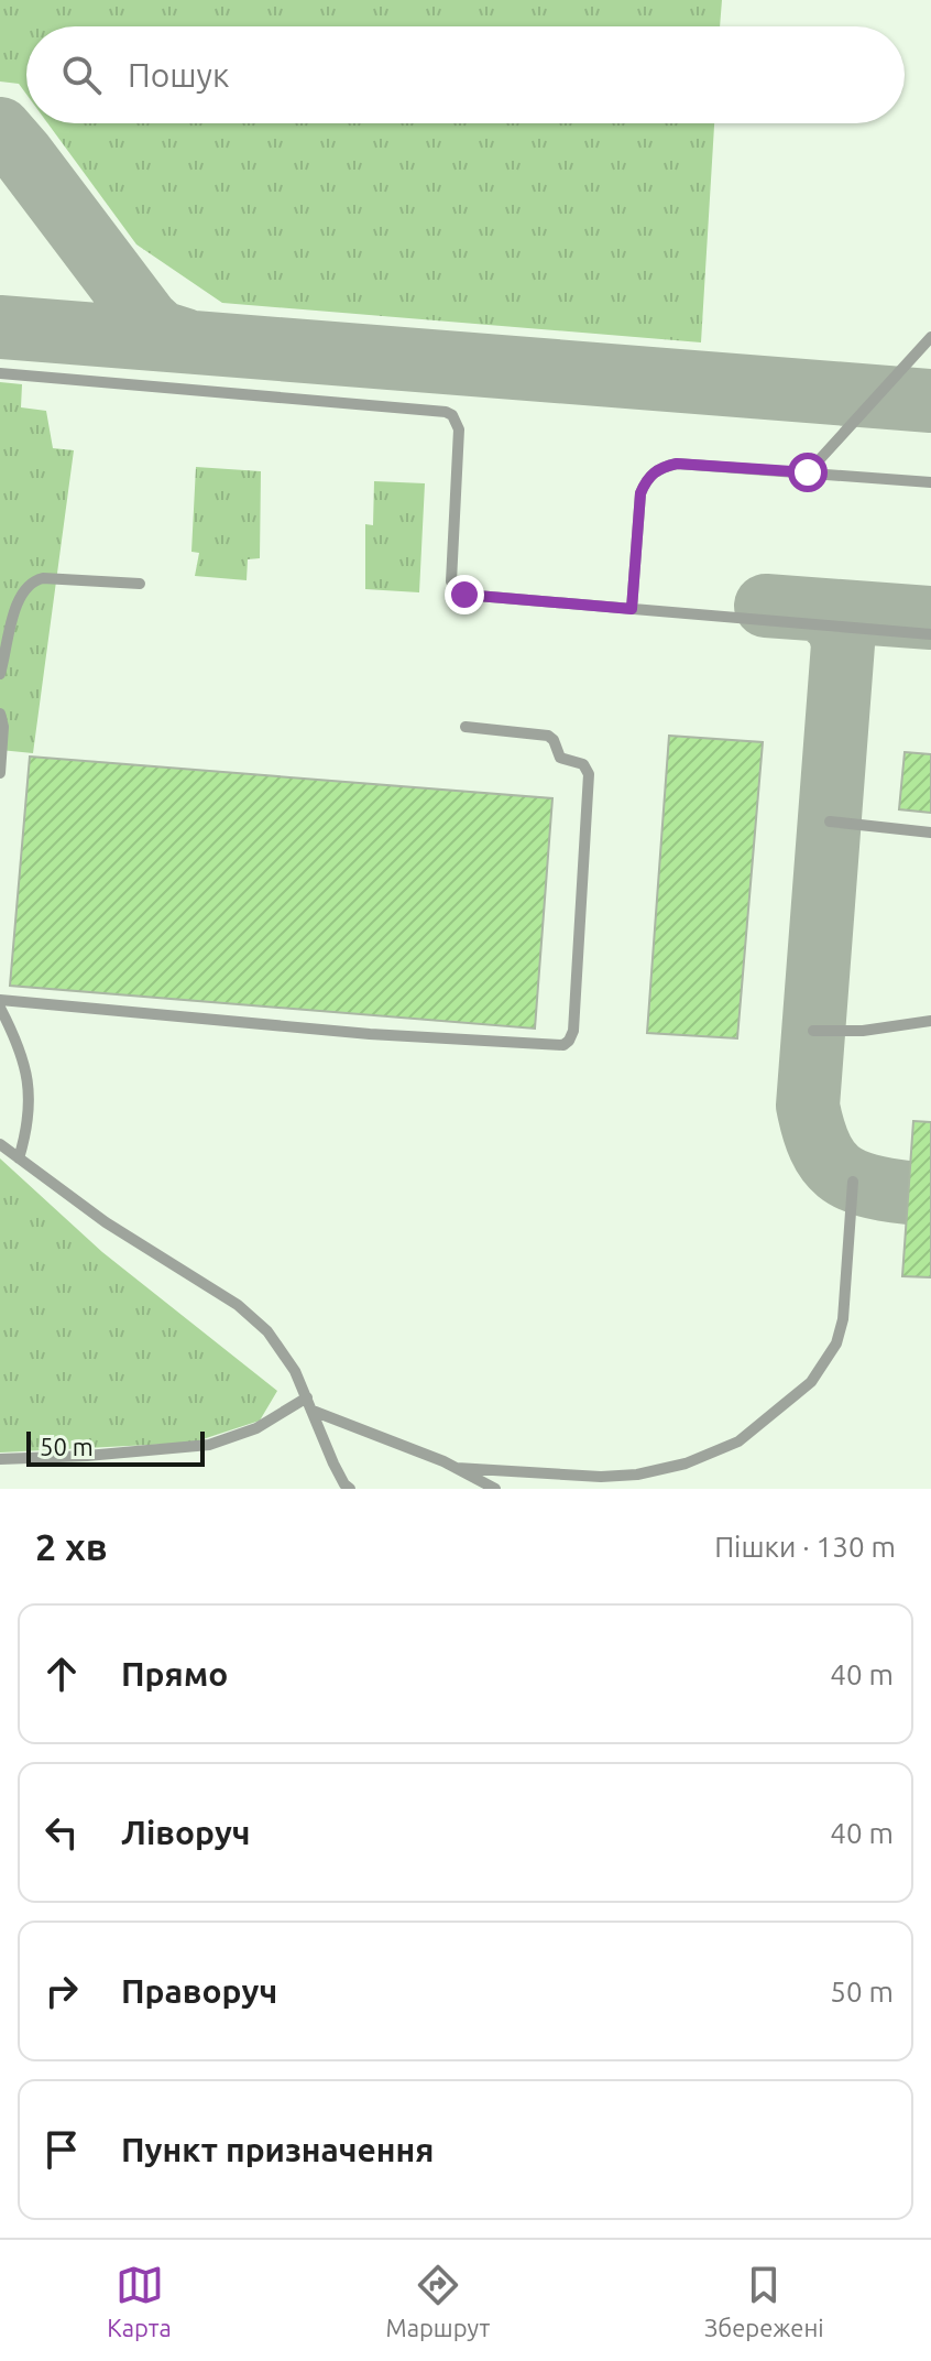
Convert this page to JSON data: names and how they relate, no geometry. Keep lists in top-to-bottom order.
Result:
{
  "scale_bar": "50 m",
  "page": {
    "search": "Пошук",
    "scale": "50 m",
    "heading": ["2 хв", "Пішки · 130 m"],
    "list": [
      ["Прямо", "40 m"],
      ["Ліворуч", "40 m"],
      ["Праворуч", "50 m"],
      "Пункт призначення"
    ],
    "nav": ["Карта", "Маршрут", "Збережені"]
  }
}
